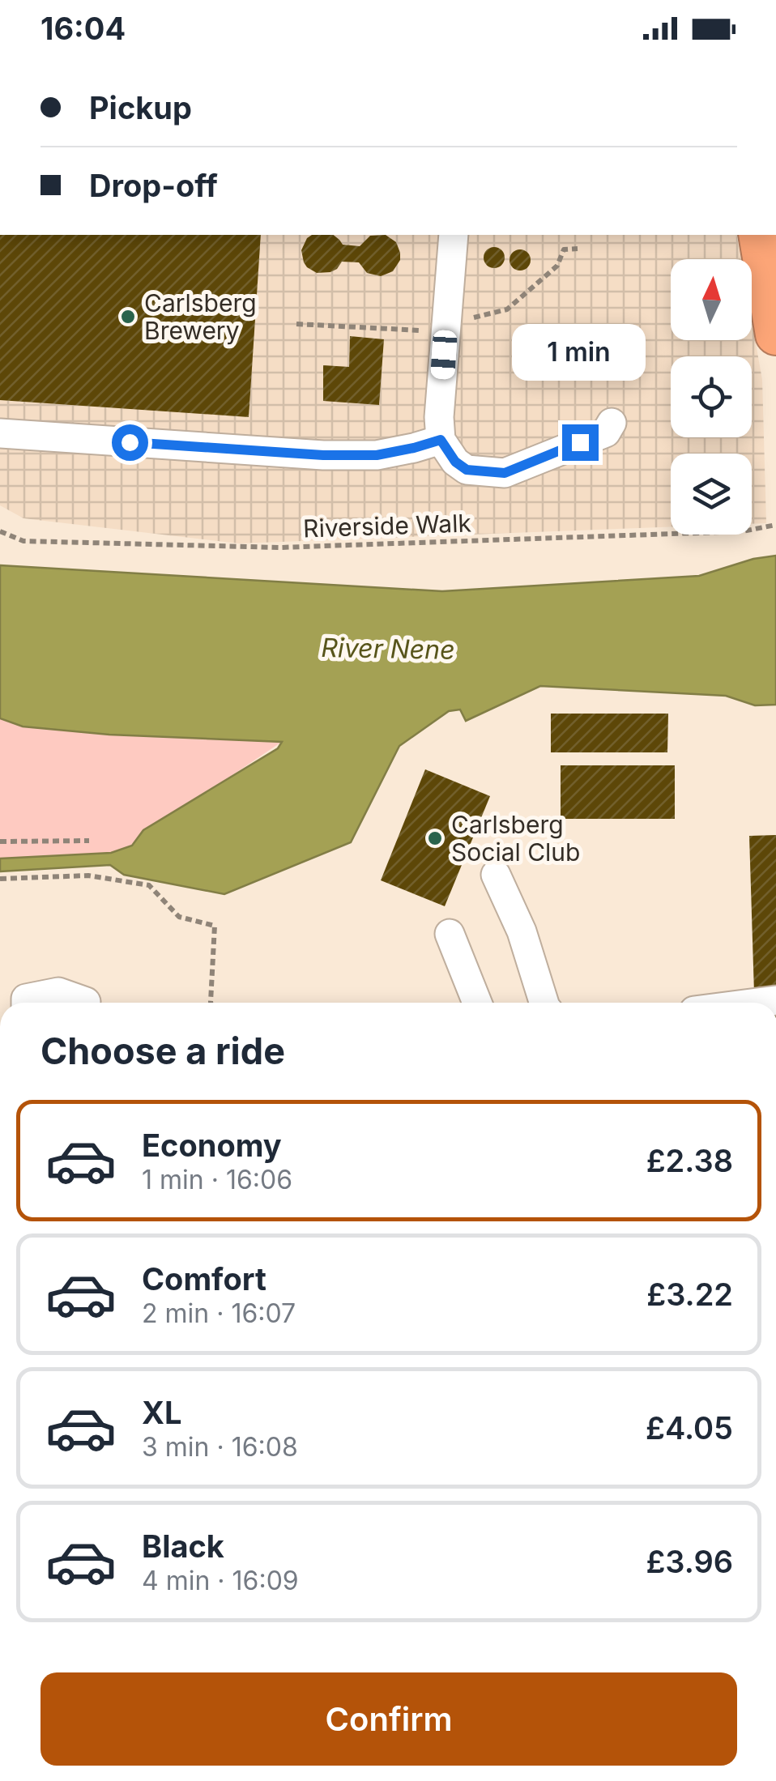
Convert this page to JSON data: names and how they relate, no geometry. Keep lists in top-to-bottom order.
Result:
{
  "streets": {
    "path": ["Riverside Walk"]
  },
  "water": ["River Nene"],
  "places": ["Carlsberg Brewery", "Carlsberg Social Club"],
  "north": "top",
  "page": {
    "status": "16:04",
    "banner": ["Pickup", "Drop-off"],
    "bubble": "1 min",
    "heading": "Choose a ride",
    "list": [
      {
        "name": "Economy",
        "note": "1 min · 16:06",
        "value": "£2.38"
      },
      {
        "name": "Comfort",
        "note": "2 min · 16:07",
        "value": "£3.22"
      },
      {
        "name": "XL",
        "note": "3 min · 16:08",
        "value": "£4.05"
      },
      {
        "name": "Black",
        "note": "4 min · 16:09",
        "value": "£3.96"
      }
    ],
    "buttons": "Confirm"
  }
}
